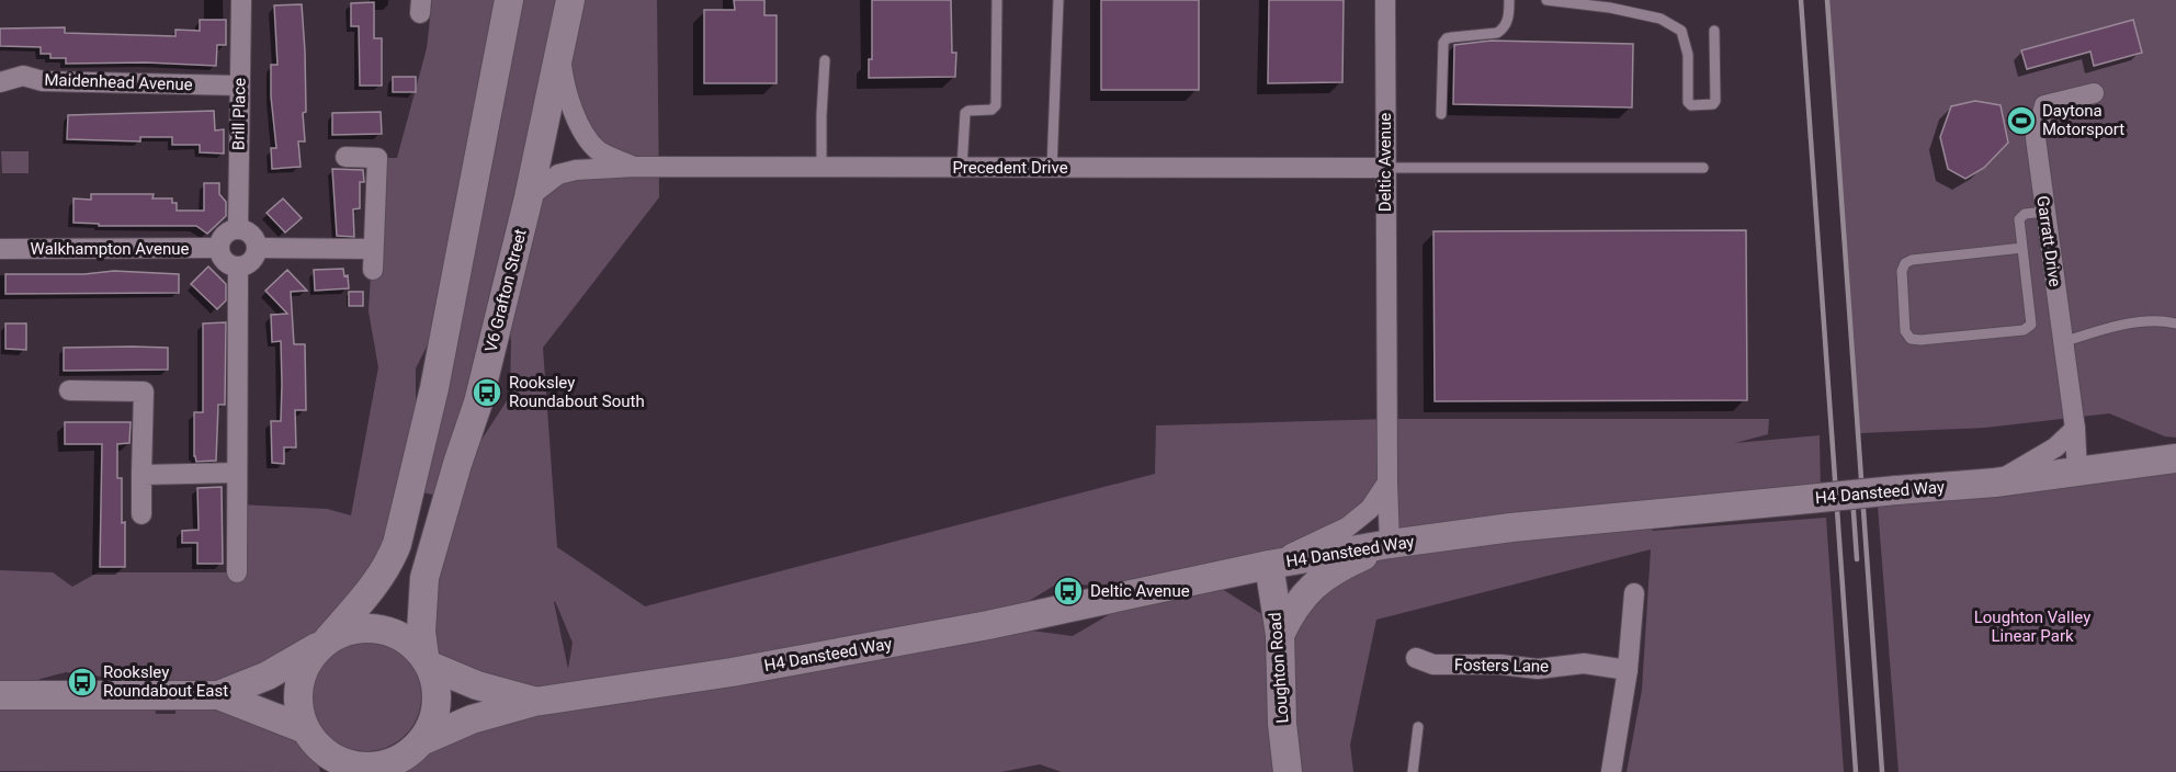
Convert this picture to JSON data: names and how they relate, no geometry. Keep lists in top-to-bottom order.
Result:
{
  "streets": {
    "street": [
      "Maidenhead Avenue",
      "Brill Place",
      "Deltic Avenue",
      "Precedent Drive",
      "Garratt Drive",
      "Walkhampton Avenue",
      "V6 Grafton Street",
      "H4 Dansteed Way",
      "Fosters Lane",
      "Loughton Road"
    ]
  },
  "crossings": [
    ["Maidenhead Avenue", "Brill Place"],
    ["Brill Place", "Walkhampton Avenue"],
    ["Deltic Avenue", "Precedent Drive"],
    ["Deltic Avenue", "H4 Dansteed Way"],
    ["Precedent Drive", "V6 Grafton Street"],
    ["Garratt Drive", "H4 Dansteed Way"],
    ["V6 Grafton Street", "H4 Dansteed Way"],
    ["H4 Dansteed Way", "Loughton Road"]
  ],
  "parks": ["Loughton Valley Linear Park"],
  "places": {
    "sports": ["Daytona Motorsport"],
    "bus stop": ["Rooksley Roundabout South", "Deltic Avenue", "Rooksley Roundabout East"]
  }
}
